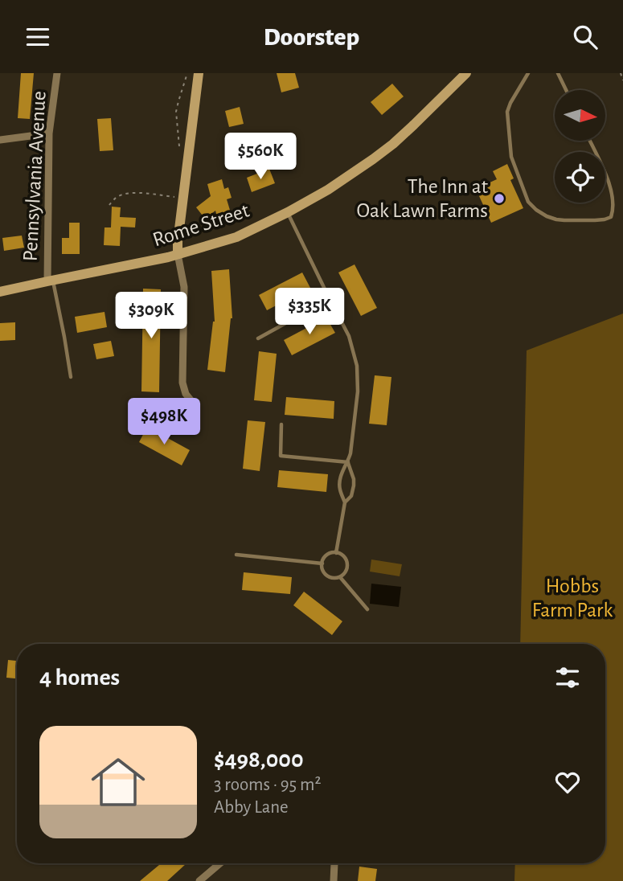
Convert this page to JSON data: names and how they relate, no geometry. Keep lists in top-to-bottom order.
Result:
{
  "streets": {
    "street": ["Pennsylvania Avenue", "Rome Street"]
  },
  "crossings": [
    ["Pennsylvania Avenue", "Rome Street"]
  ],
  "parks": ["Hobbs Farm Park"],
  "places": ["The Inn at Oak Lawn Farms"],
  "north": "right",
  "page": {
    "header": "Doorstep",
    "price": [
      "$560K",
      "$335K",
      "$309K",
      "$498K"
    ],
    "heading": "4 homes",
    "list": [
      {
        "name": "$498,000",
        "note": "3 rooms · 95 m² · Abby Lane"
      }
    ]
  }
}
